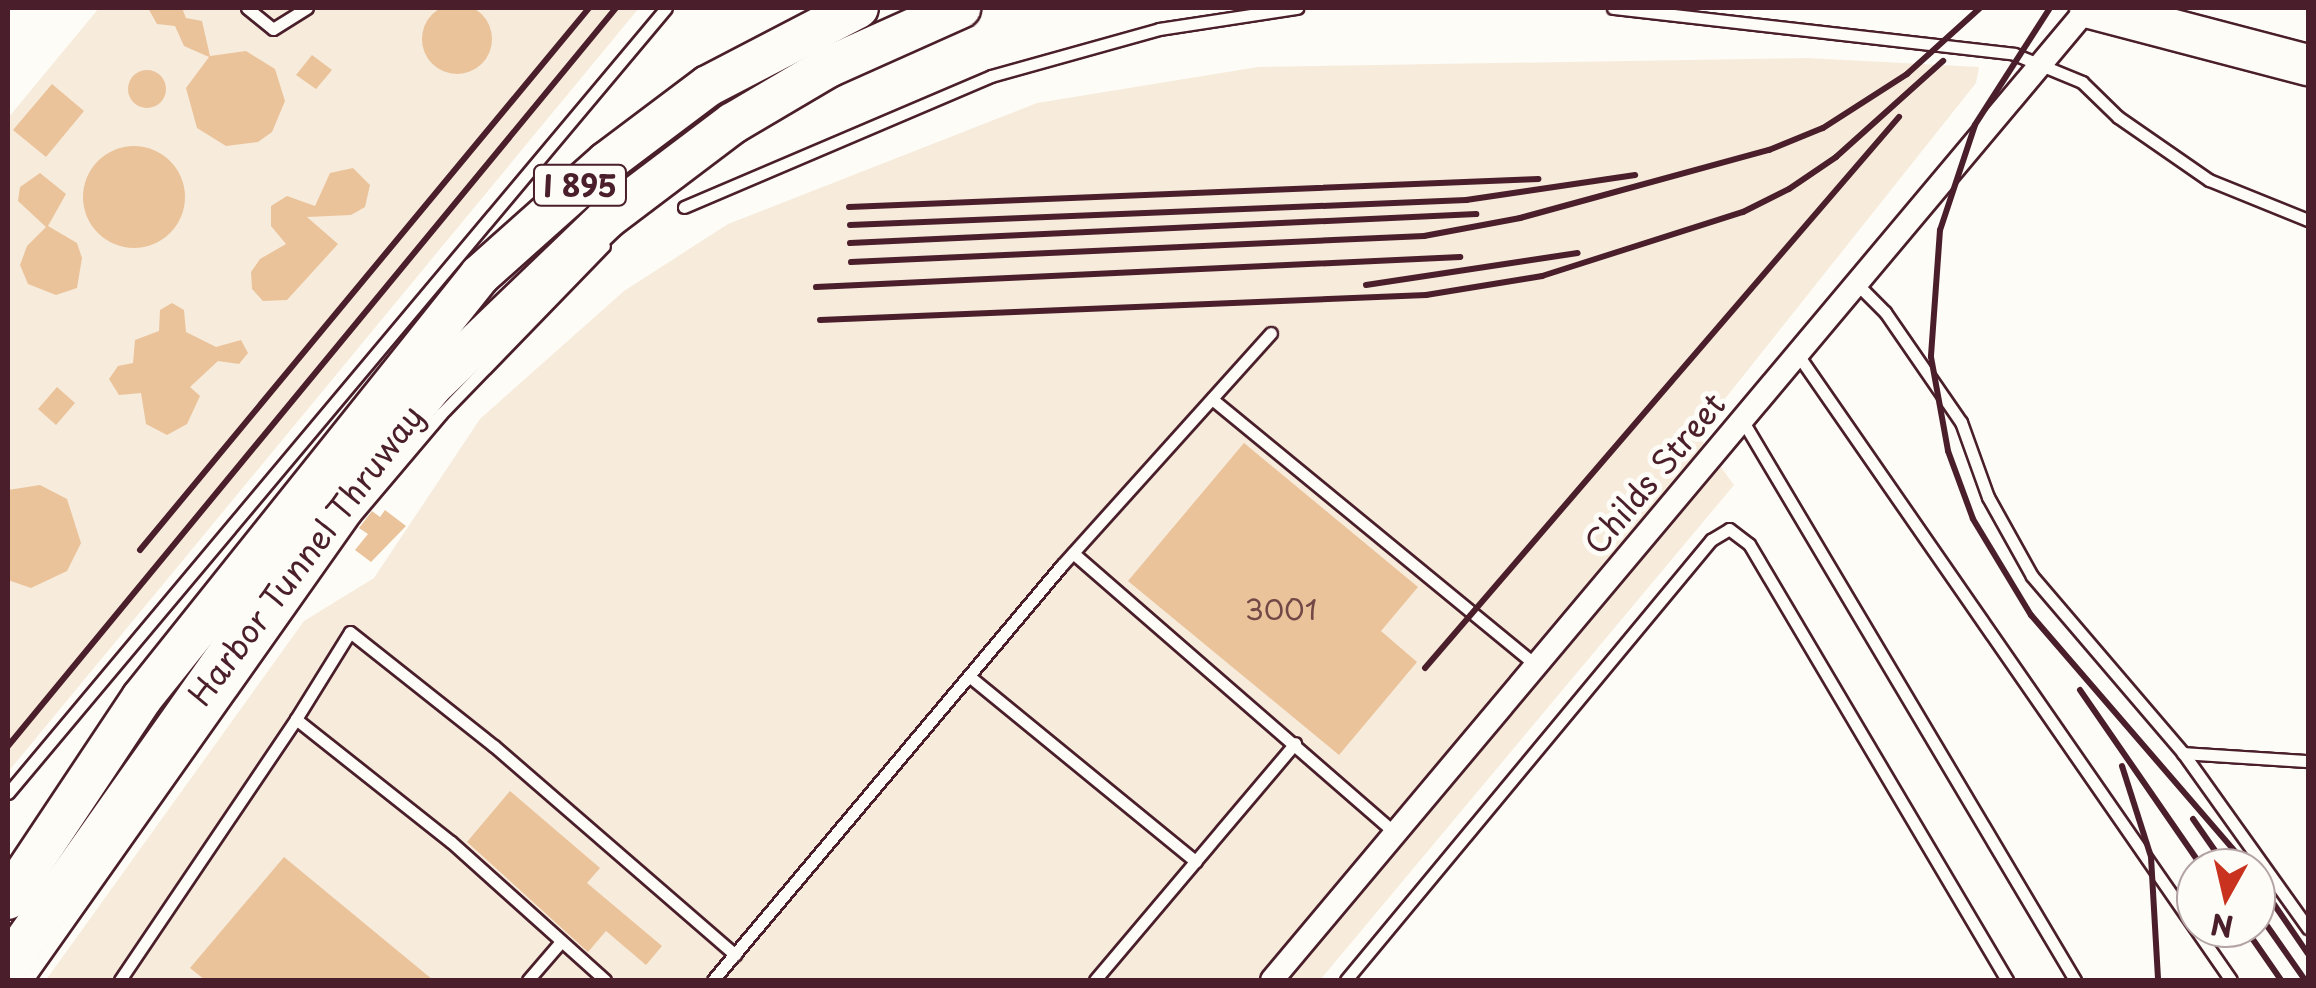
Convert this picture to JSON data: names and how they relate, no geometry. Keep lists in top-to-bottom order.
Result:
{
  "streets": {
    "highway": ["I 895", "Harbor Tunnel Thruway"],
    "street": ["Childs Street"]
  },
  "house_numbers": ["3001"],
  "north": "bottom"
}
